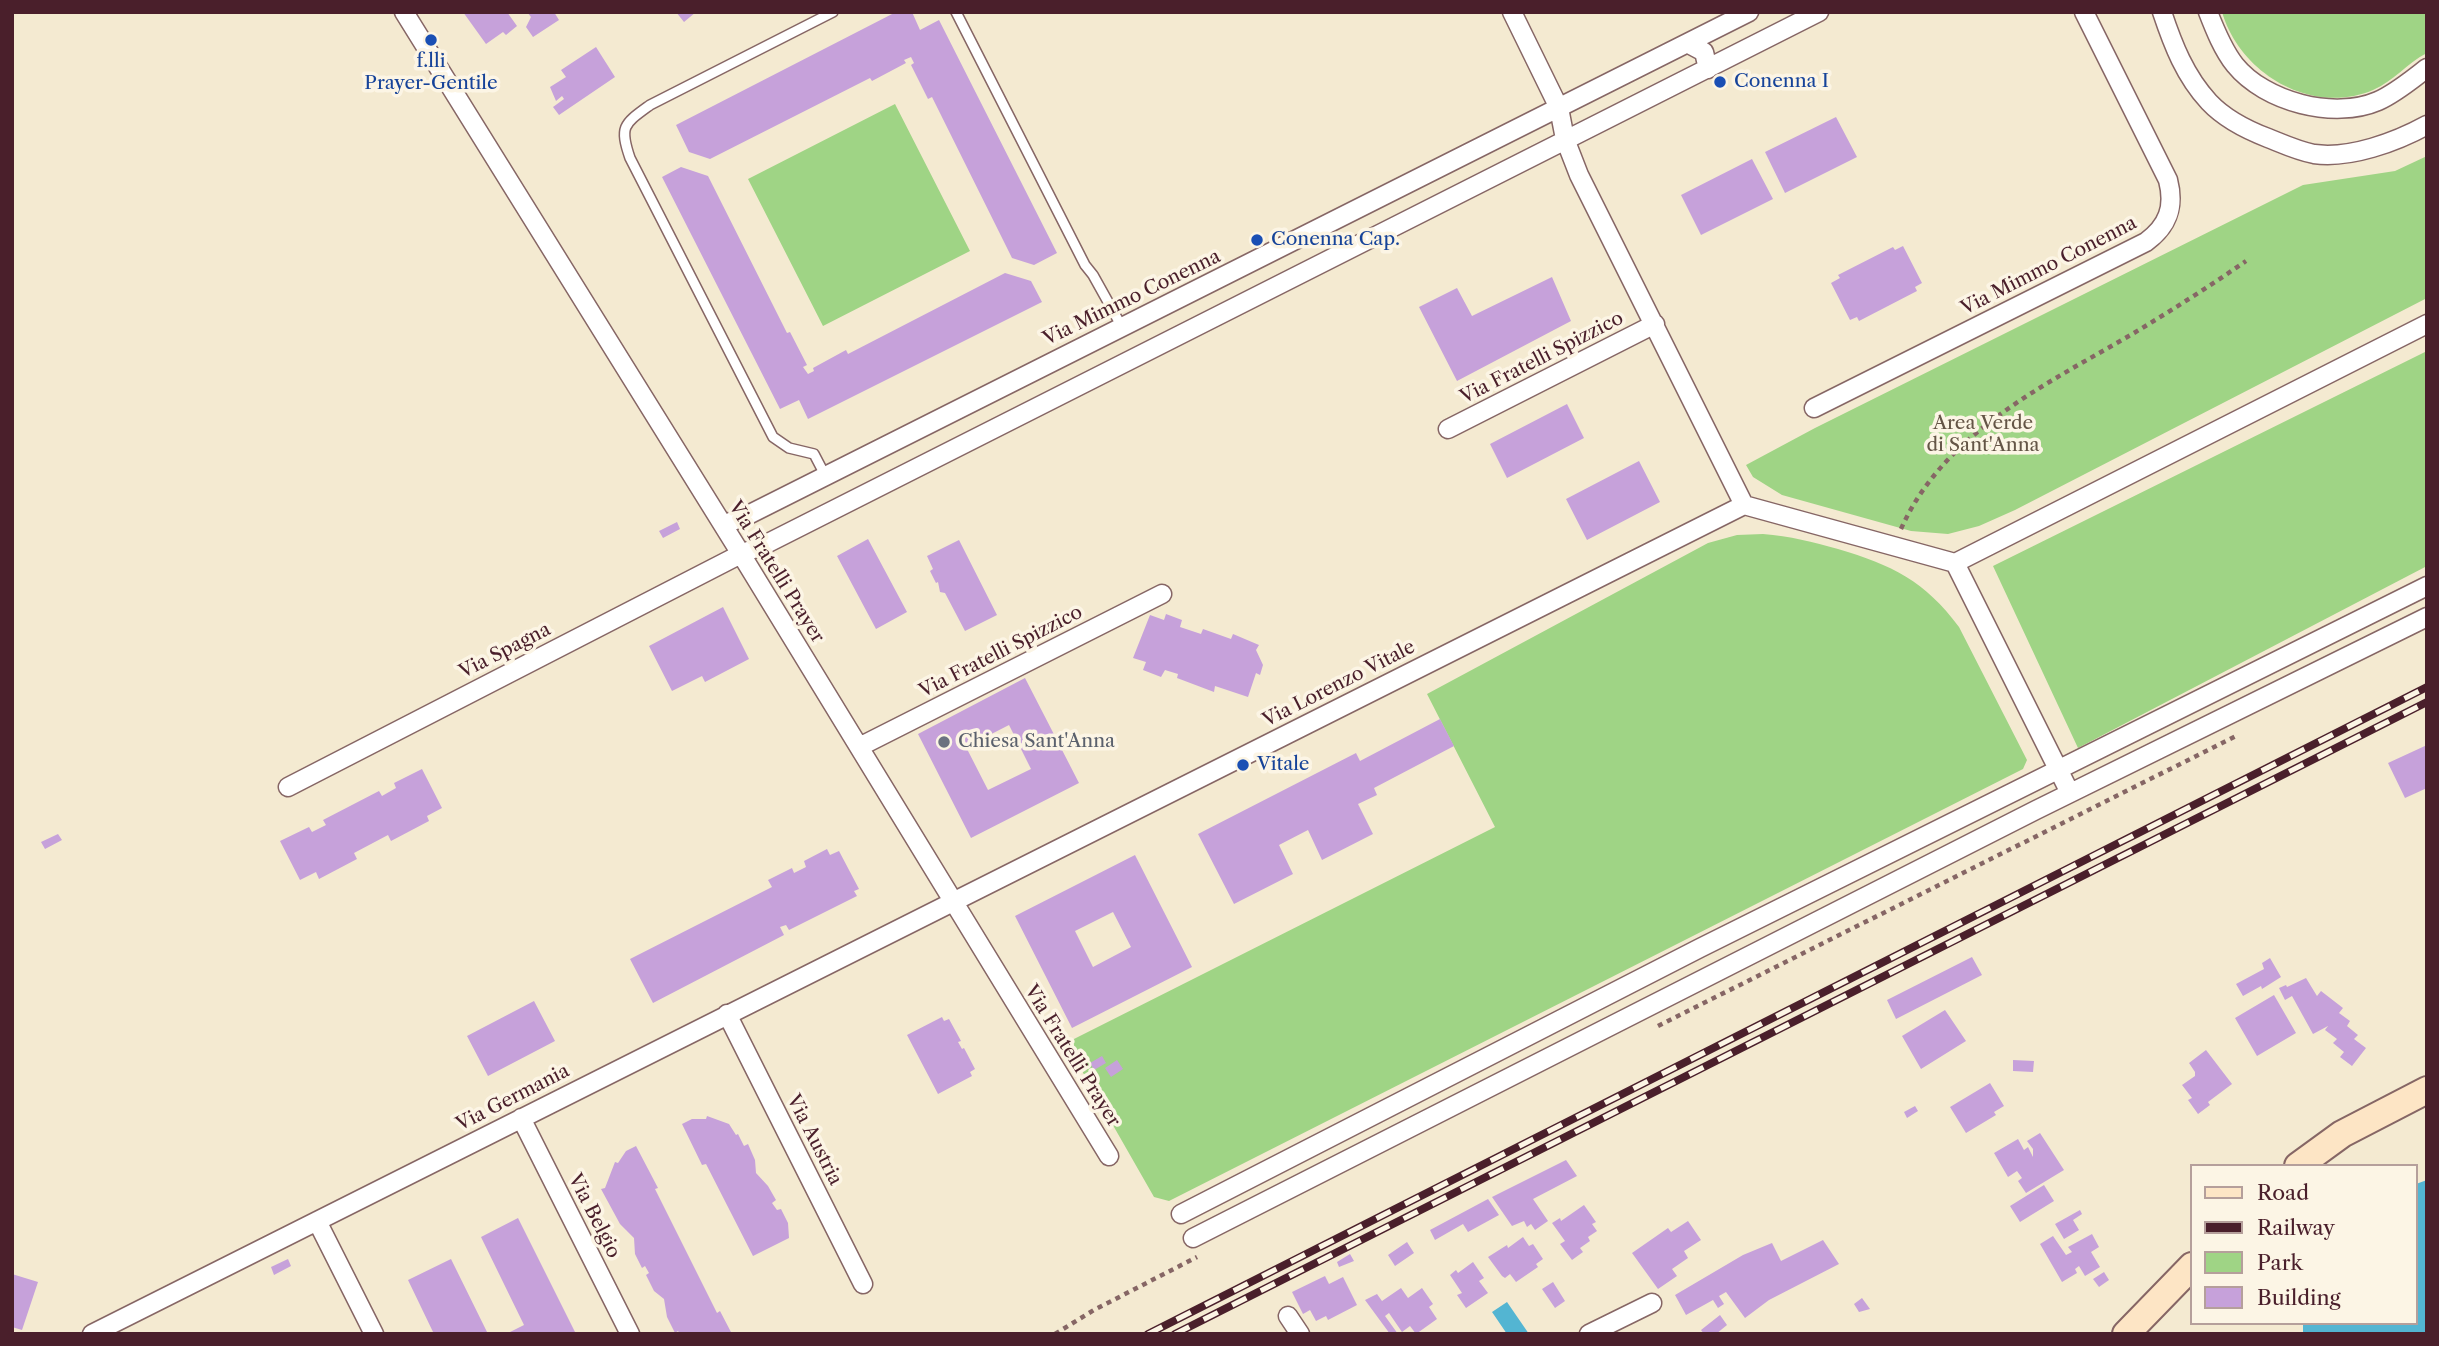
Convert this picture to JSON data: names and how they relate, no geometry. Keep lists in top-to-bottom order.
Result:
{
  "streets": {
    "street": [
      "Via Mimmo Conenna",
      "Via Fratelli Spizzico",
      "Via Fratelli Prayer",
      "Via Spagna",
      "Via Lorenzo Vitale",
      "Via Germania",
      "Via Austria",
      "Via Belgio"
    ]
  },
  "crossings": [
    ["Via Mimmo Conenna", "Via Fratelli Prayer"],
    ["Via Fratelli Spizzico", "Via Fratelli Prayer"],
    ["Via Fratelli Prayer", "Via Spagna"],
    ["Via Fratelli Prayer", "Via Lorenzo Vitale"],
    ["Via Fratelli Prayer", "Via Germania"],
    ["Via Lorenzo Vitale", "Via Germania"],
    ["Via Germania", "Via Austria"],
    ["Via Germania", "Via Belgio"]
  ],
  "parks": ["Area Verde di Sant'Anna"],
  "places": [
    "f.lli Prayer-Gentile",
    "Conenna I",
    "Conenna Cap.",
    "Chiesa Sant'Anna",
    "Vitale"
  ],
  "legend": [
    "Road",
    "Railway",
    "Park",
    "Building"
  ]
}
